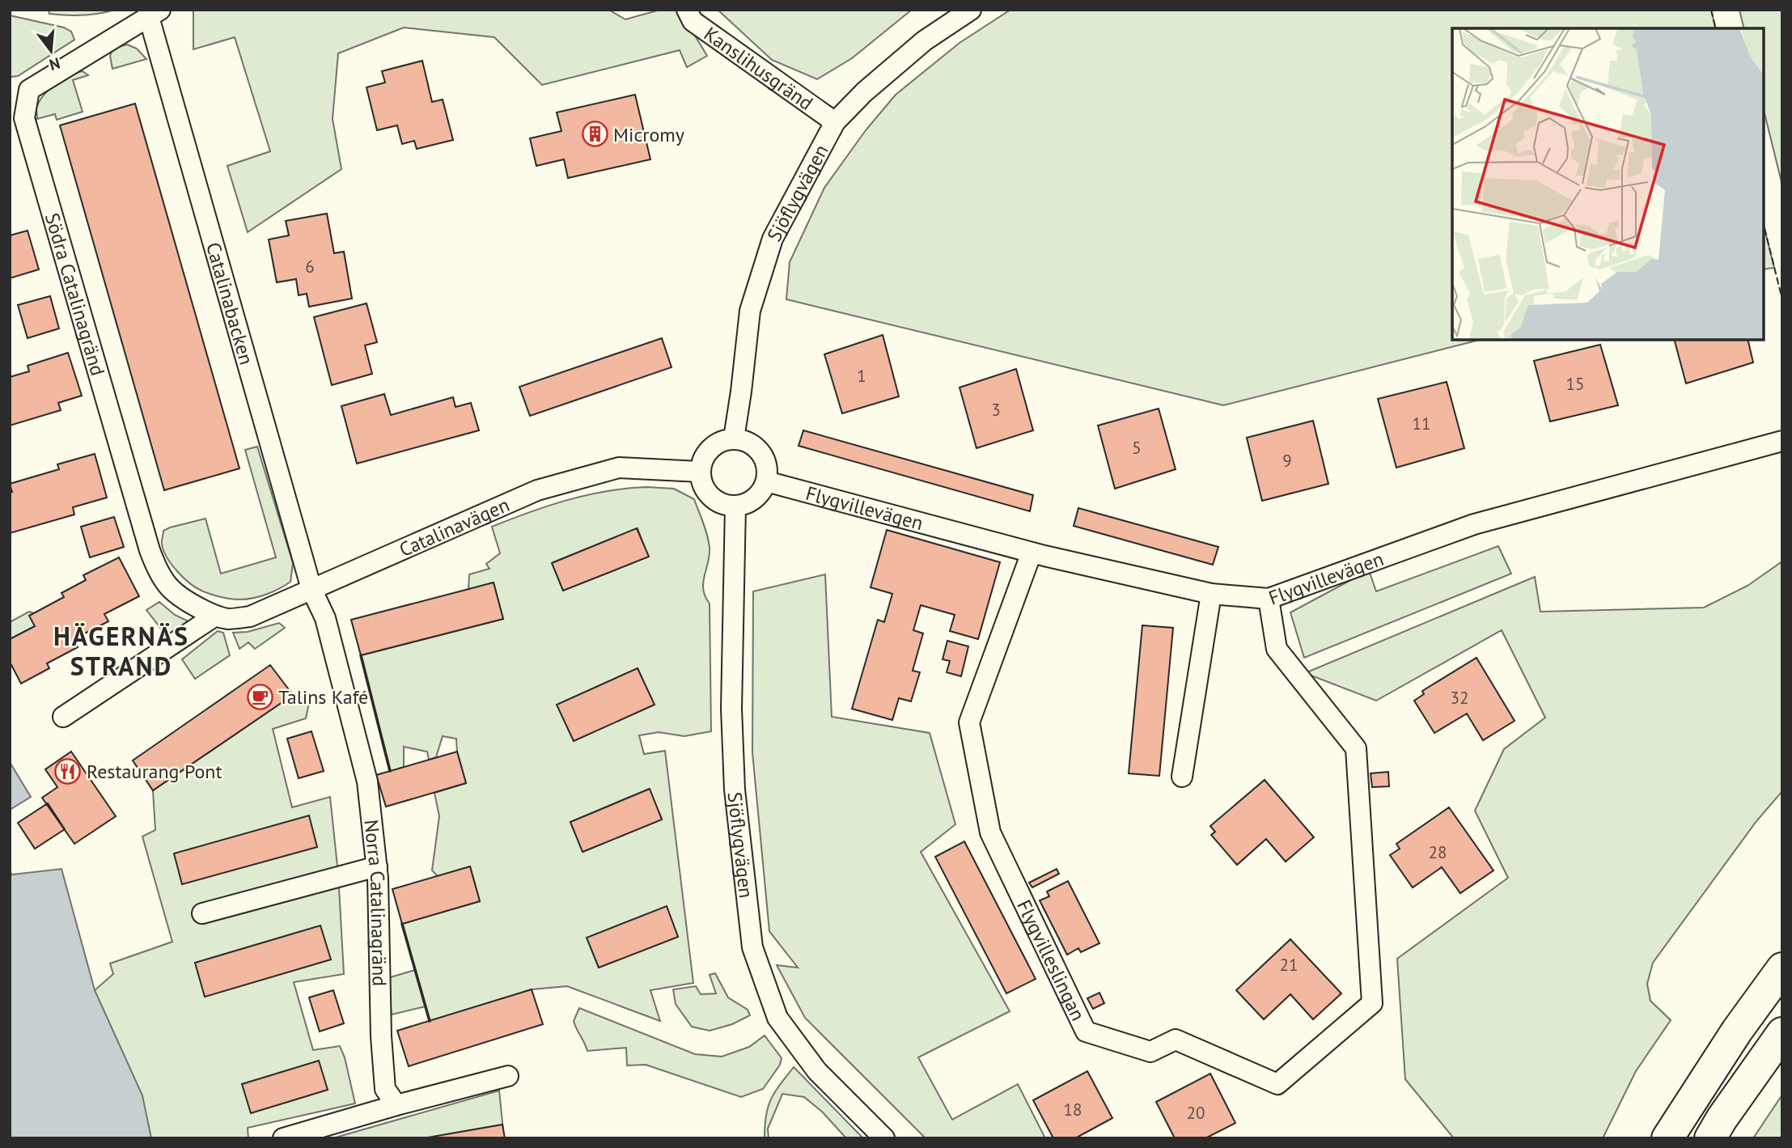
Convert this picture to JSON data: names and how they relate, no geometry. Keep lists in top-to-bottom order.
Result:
{
  "streets": {
    "street": [
      "Kanslihusgränd",
      "Sjöflygvägen",
      "Södra Catalinagränd",
      "Catalinabacken",
      "Flygvillevägen",
      "Catalinavägen",
      "Norra Catalinagränd",
      "Flygvilleslingan"
    ]
  },
  "crossings": [
    ["Kanslihusgränd", "Sjöflygvägen"],
    ["Sjöflygvägen", "Flygvillevägen"],
    ["Sjöflygvägen", "Catalinavägen"],
    ["Södra Catalinagränd", "Catalinabacken"],
    ["Södra Catalinagränd", "Catalinavägen"],
    ["Catalinabacken", "Catalinavägen"],
    ["Catalinabacken", "Norra Catalinagränd"],
    ["Flygvillevägen", "Catalinavägen"],
    ["Flygvillevägen", "Flygvilleslingan"],
    ["Catalinavägen", "Norra Catalinagränd"]
  ],
  "districts": ["HÄGERNÄS STRAND"],
  "places": {
    "building": ["Micromy"],
    "cafe": ["Talins Kafé"],
    "restaurant": ["Restaurang Pont"]
  },
  "house_numbers": [
    "6",
    "1",
    "15",
    "3",
    "11",
    "5",
    "9",
    "32",
    "28",
    "21",
    "18",
    "20"
  ],
  "north": "bottom"
}
